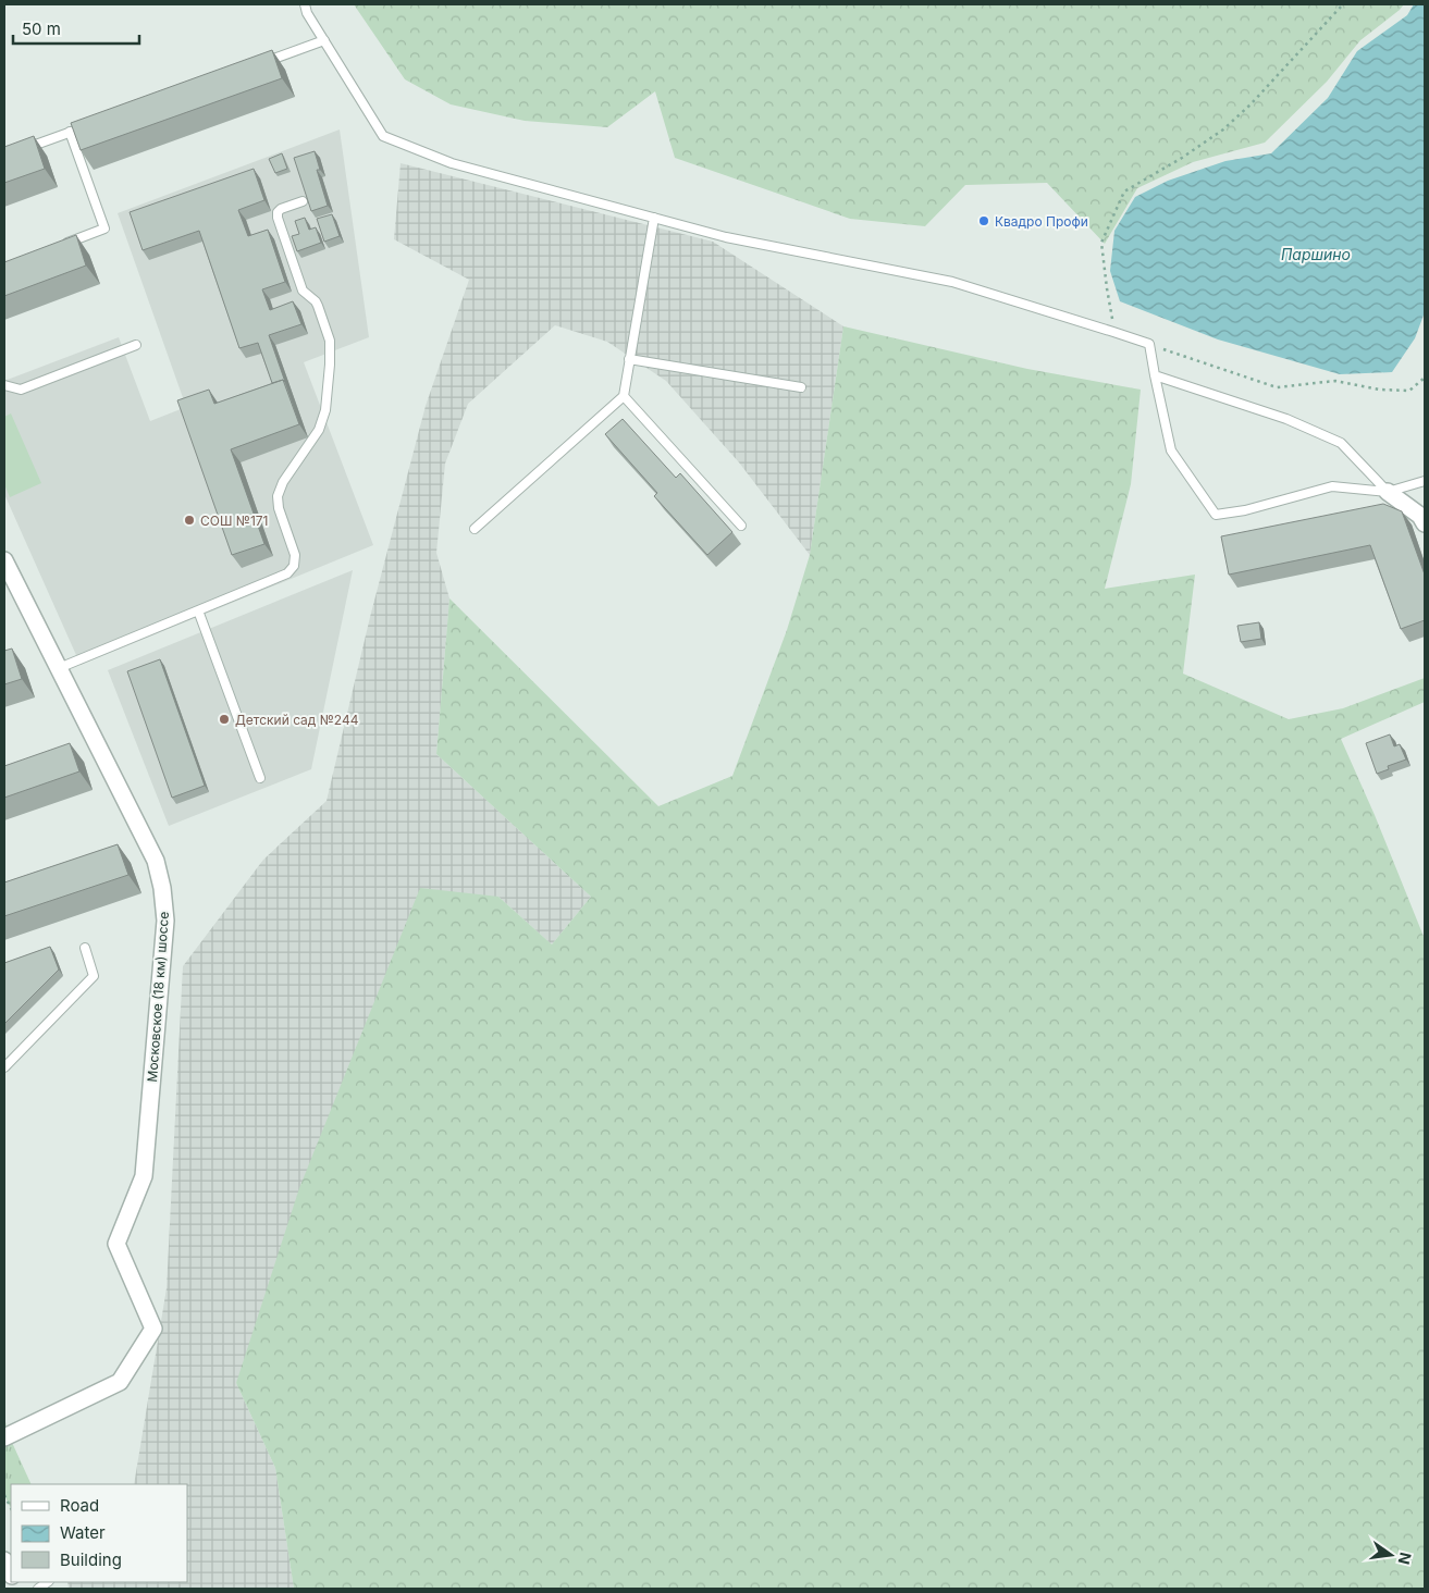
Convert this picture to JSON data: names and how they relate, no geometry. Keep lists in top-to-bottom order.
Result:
{
  "streets": {
    "street": ["Московское (18 км) шоссе"]
  },
  "water": ["Паршино"],
  "places": ["Квадро Профи", "СОШ №171", "Детский сад №244"],
  "legend": ["Road", "Water", "Building"],
  "scale_bar": "50 m",
  "north": "right"
}
